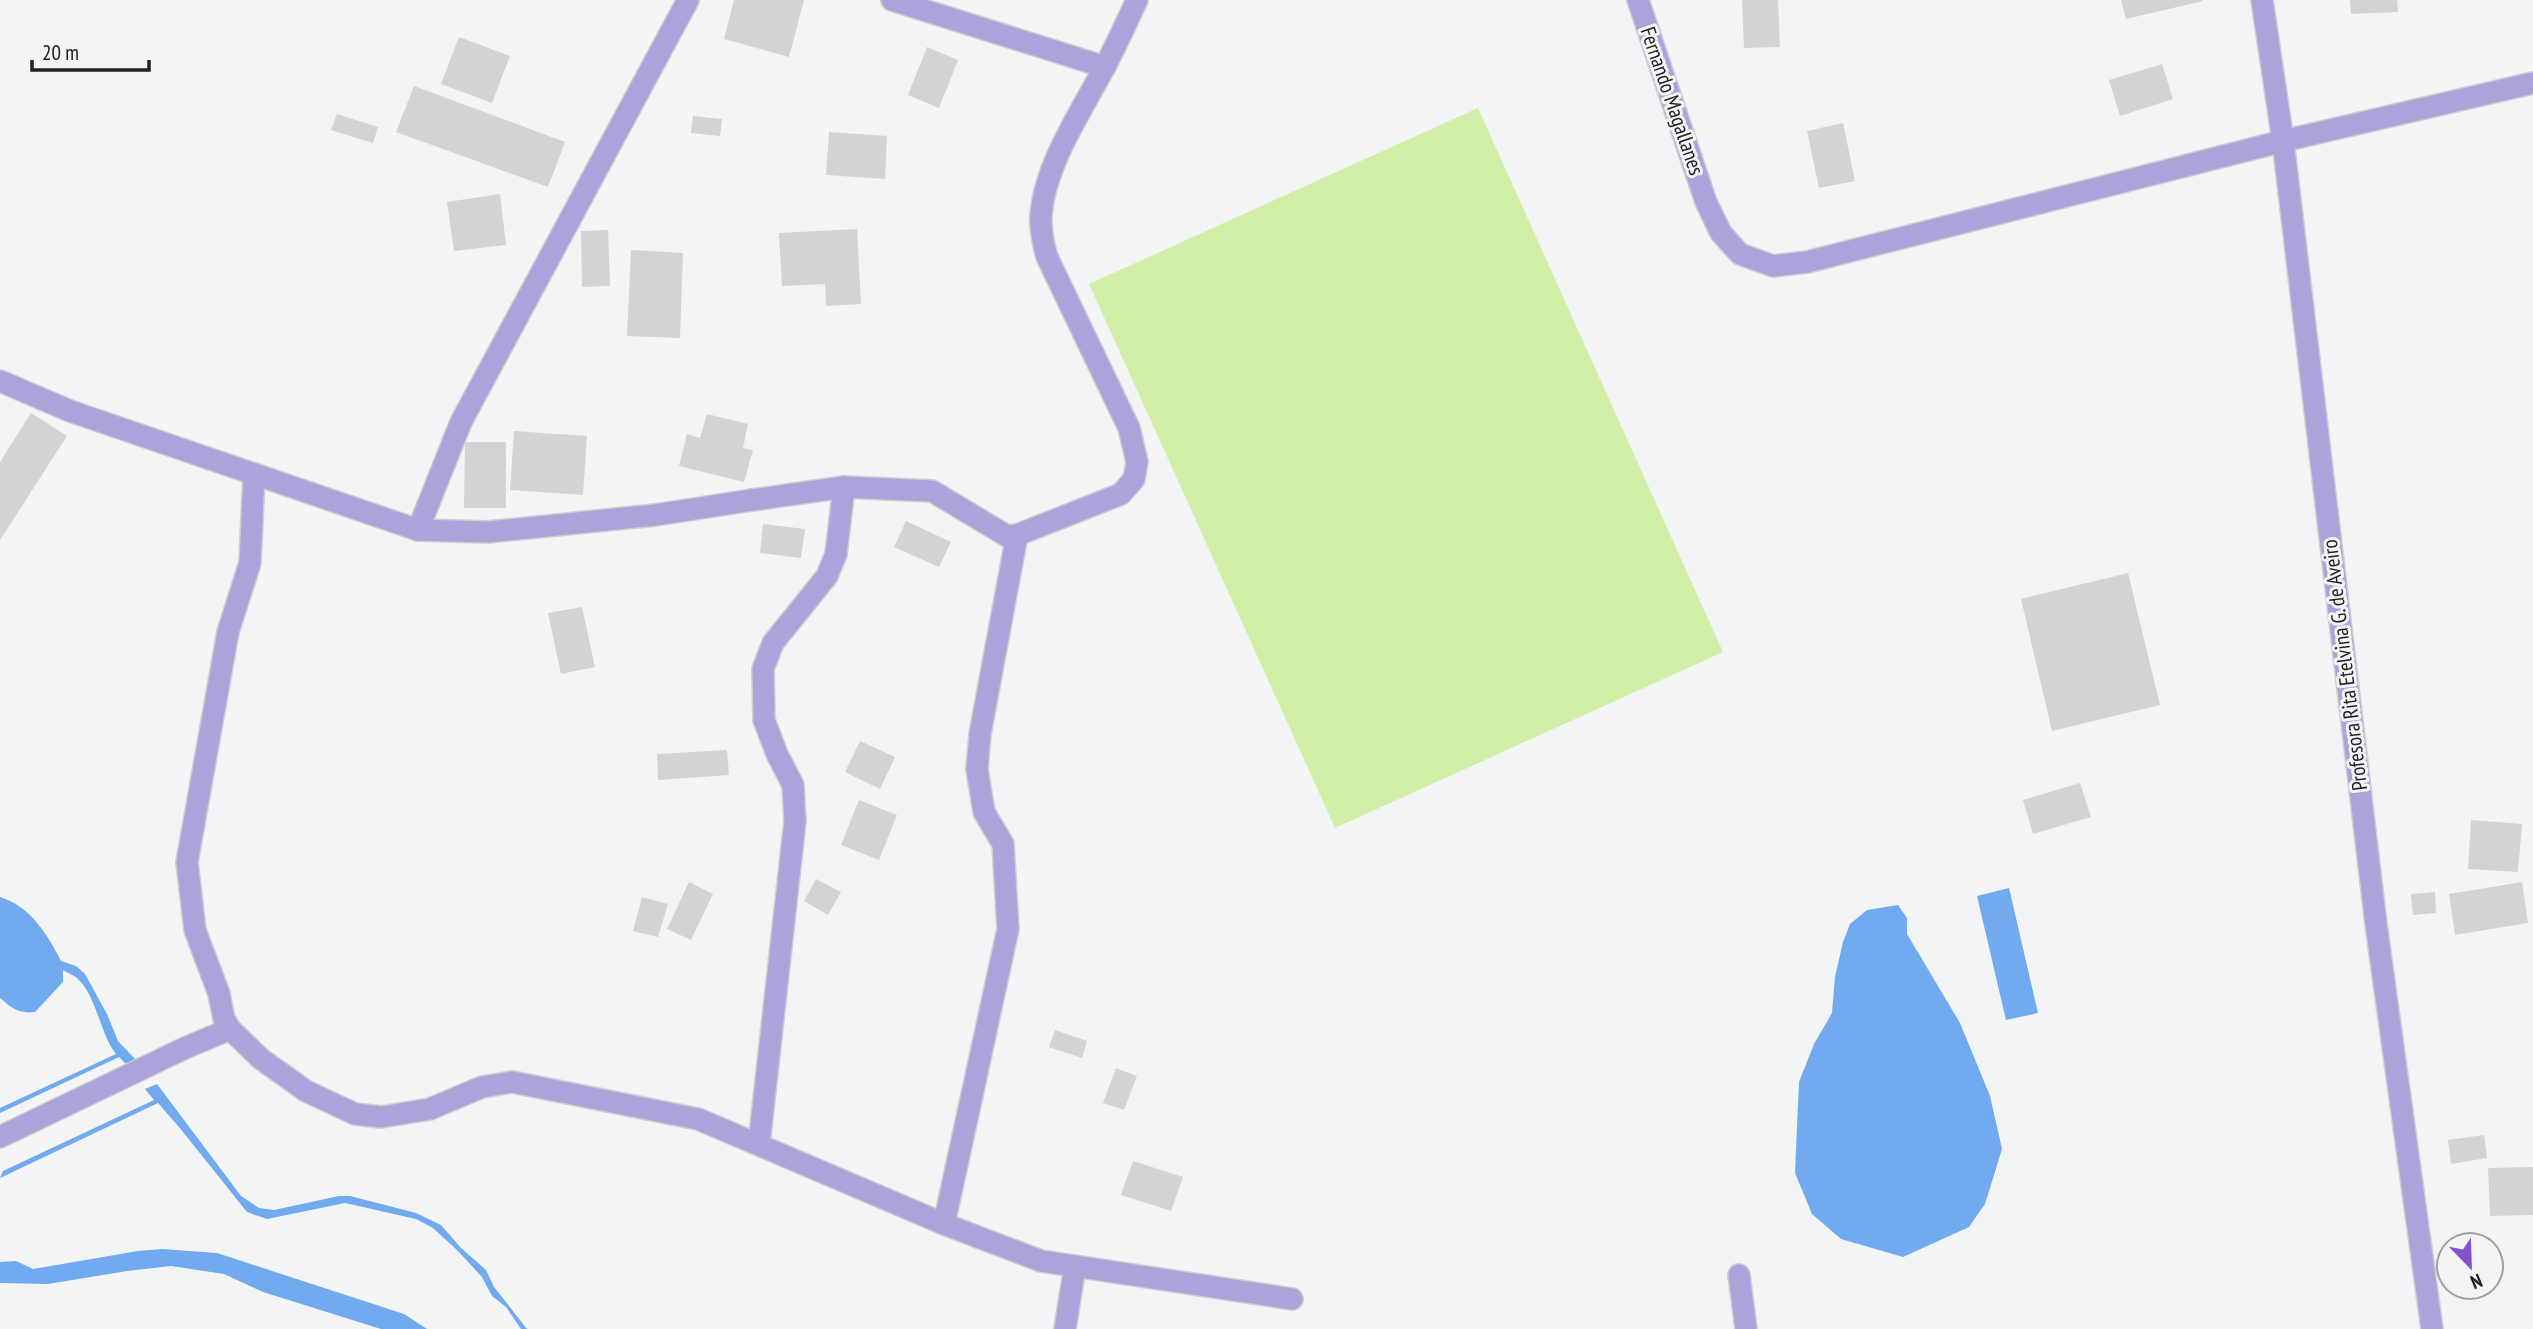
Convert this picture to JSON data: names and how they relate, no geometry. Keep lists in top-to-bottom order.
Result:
{
  "streets": {
    "street": ["Fernando Magallanes", "Profesora Rita Etelvina G. de Aveiro"]
  },
  "crossings": [
    ["Fernando Magallanes", "Profesora Rita Etelvina G. de Aveiro"]
  ],
  "scale_bar": "20 m",
  "north": "bottom right"
}
